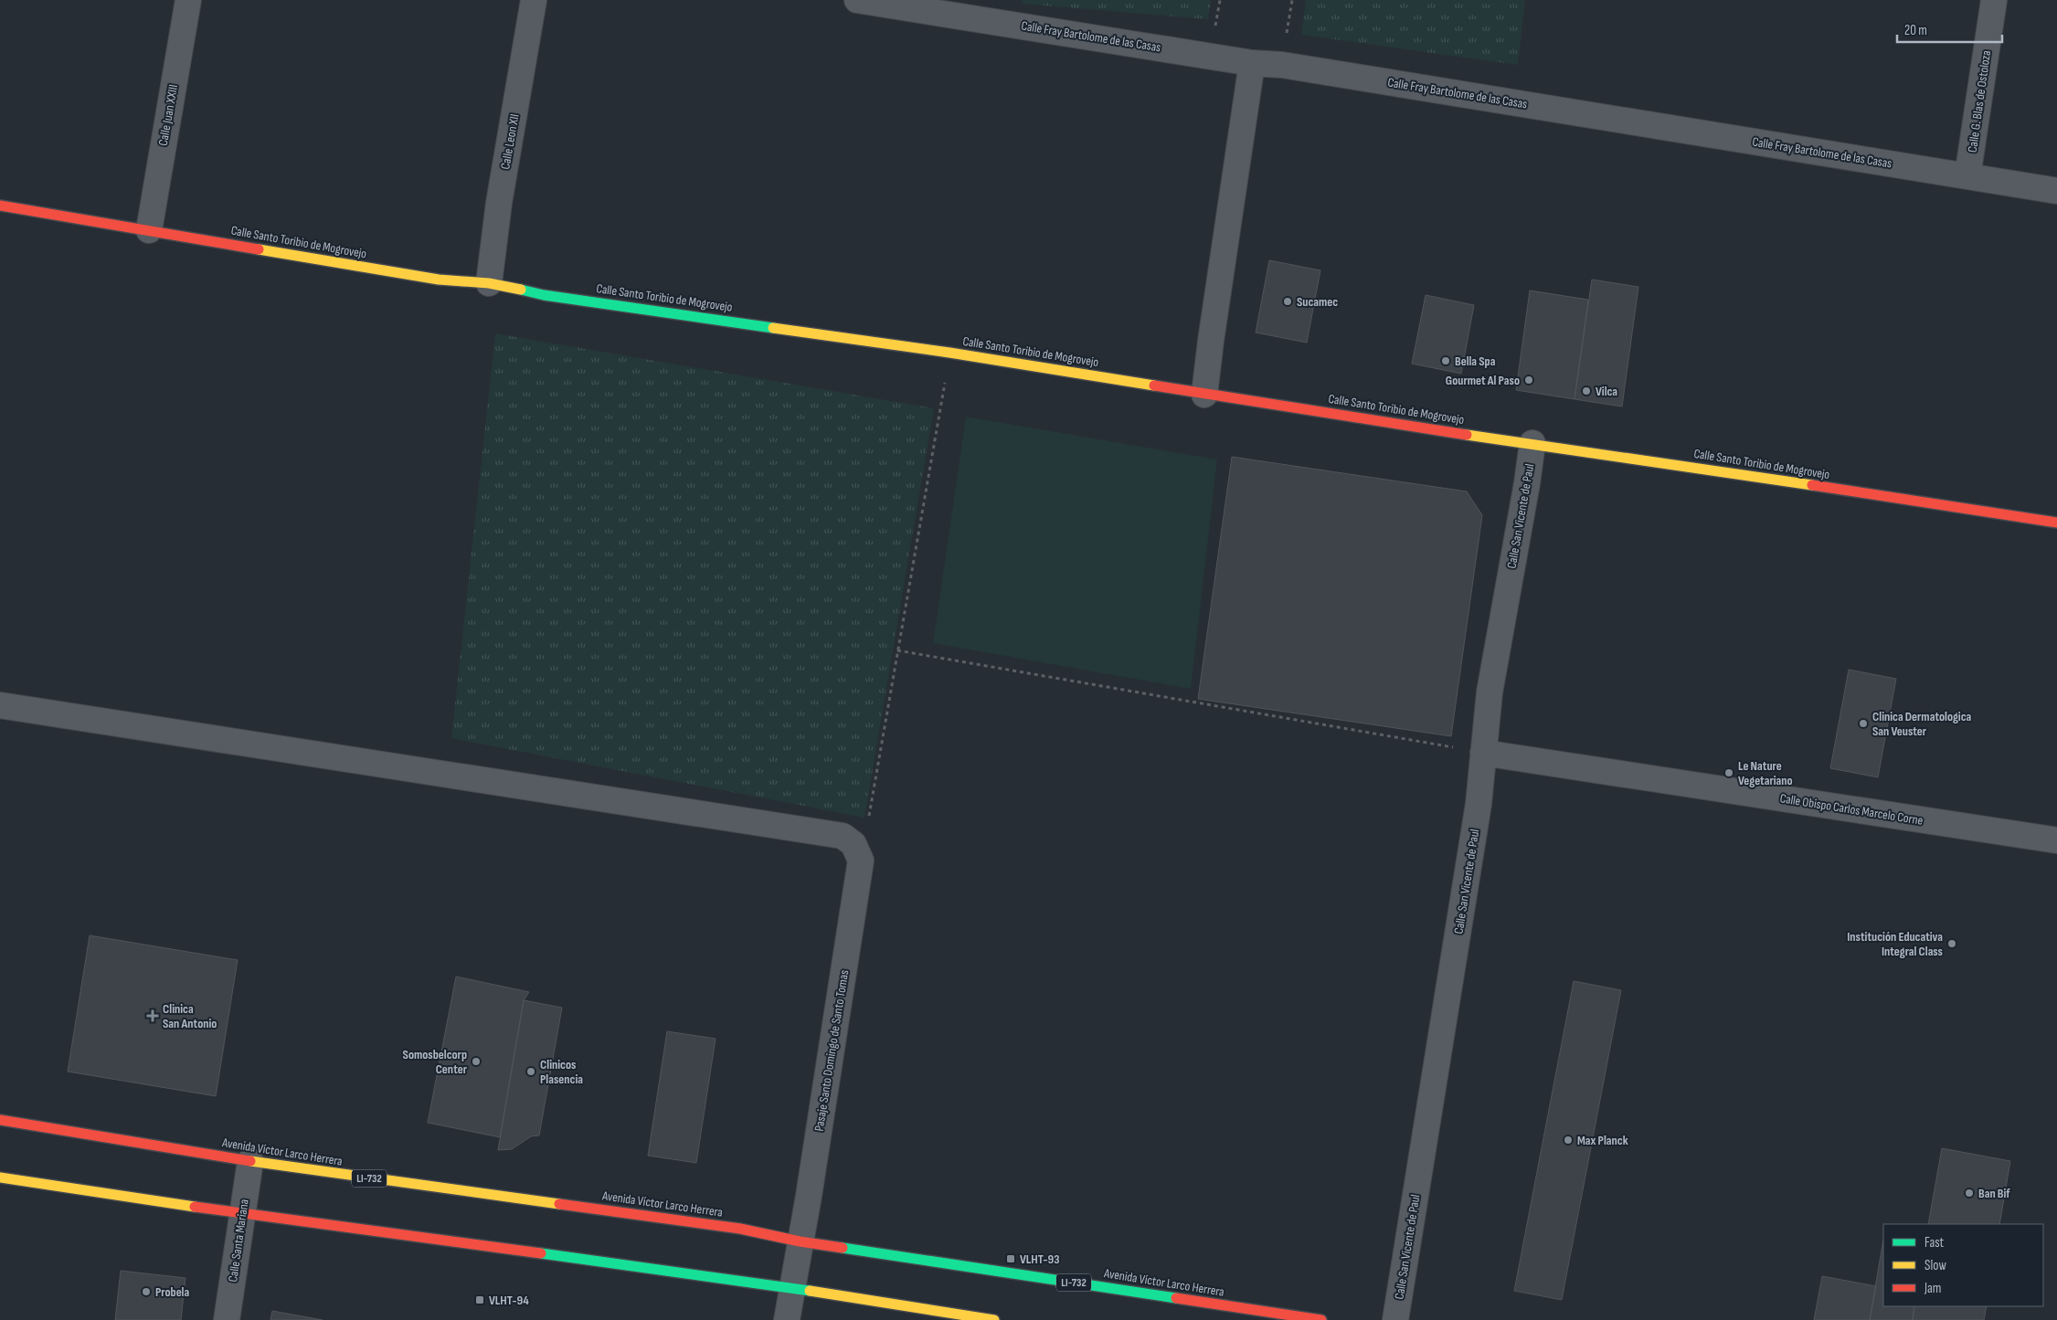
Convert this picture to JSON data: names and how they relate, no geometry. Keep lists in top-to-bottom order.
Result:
{
  "streets": {
    "main road": ["Calle Santo Toribio de Mogrovejo", "Avenida Víctor Larco Herrera", "LI-732"],
    "street": [
      "Calle Fray Bartolome de las Casas",
      "Calle G. Blas de Ostoloza",
      "Calle Juan XXIII",
      "Calle Leon XII",
      "Calle San Vicente de Paul",
      "Calle Obispo Carlos Marcelo Corne",
      "Pasaje Santo Domingo de Santo Tomas",
      "Calle Santa Mariana"
    ]
  },
  "crossings": [
    ["Calle Fray Bartolome de las Casas", "Calle G. Blas de Ostoloza"],
    ["Calle Juan XXIII", "Calle Santo Toribio de Mogrovejo"],
    ["Calle Leon XII", "Calle Santo Toribio de Mogrovejo"],
    ["Calle Santo Toribio de Mogrovejo", "Calle San Vicente de Paul"],
    ["Calle San Vicente de Paul", "Calle Obispo Carlos Marcelo Corne"],
    ["Pasaje Santo Domingo de Santo Tomas", "Avenida Víctor Larco Herrera"],
    ["Avenida Víctor Larco Herrera", "Calle Santa Mariana"]
  ],
  "places": {
    "other": [
      "Sucamec",
      "Bella Spa",
      "Gourmet Al Paso",
      "Vilca",
      "Clinica Dermatologica San Veuster",
      "Le Nature Vegetariano",
      "Institución Educativa Integral Class",
      "Somosbelcorp Center",
      "Clinicos Plasencia",
      "Max Planck",
      "Ban Bif",
      "Probela"
    ],
    "health": ["Clinica San Antonio"],
    "transit": ["VLHT-93", "VLHT-94"]
  },
  "legend": ["Fast", "Slow", "Jam"],
  "scale_bar": "20 m"
}
